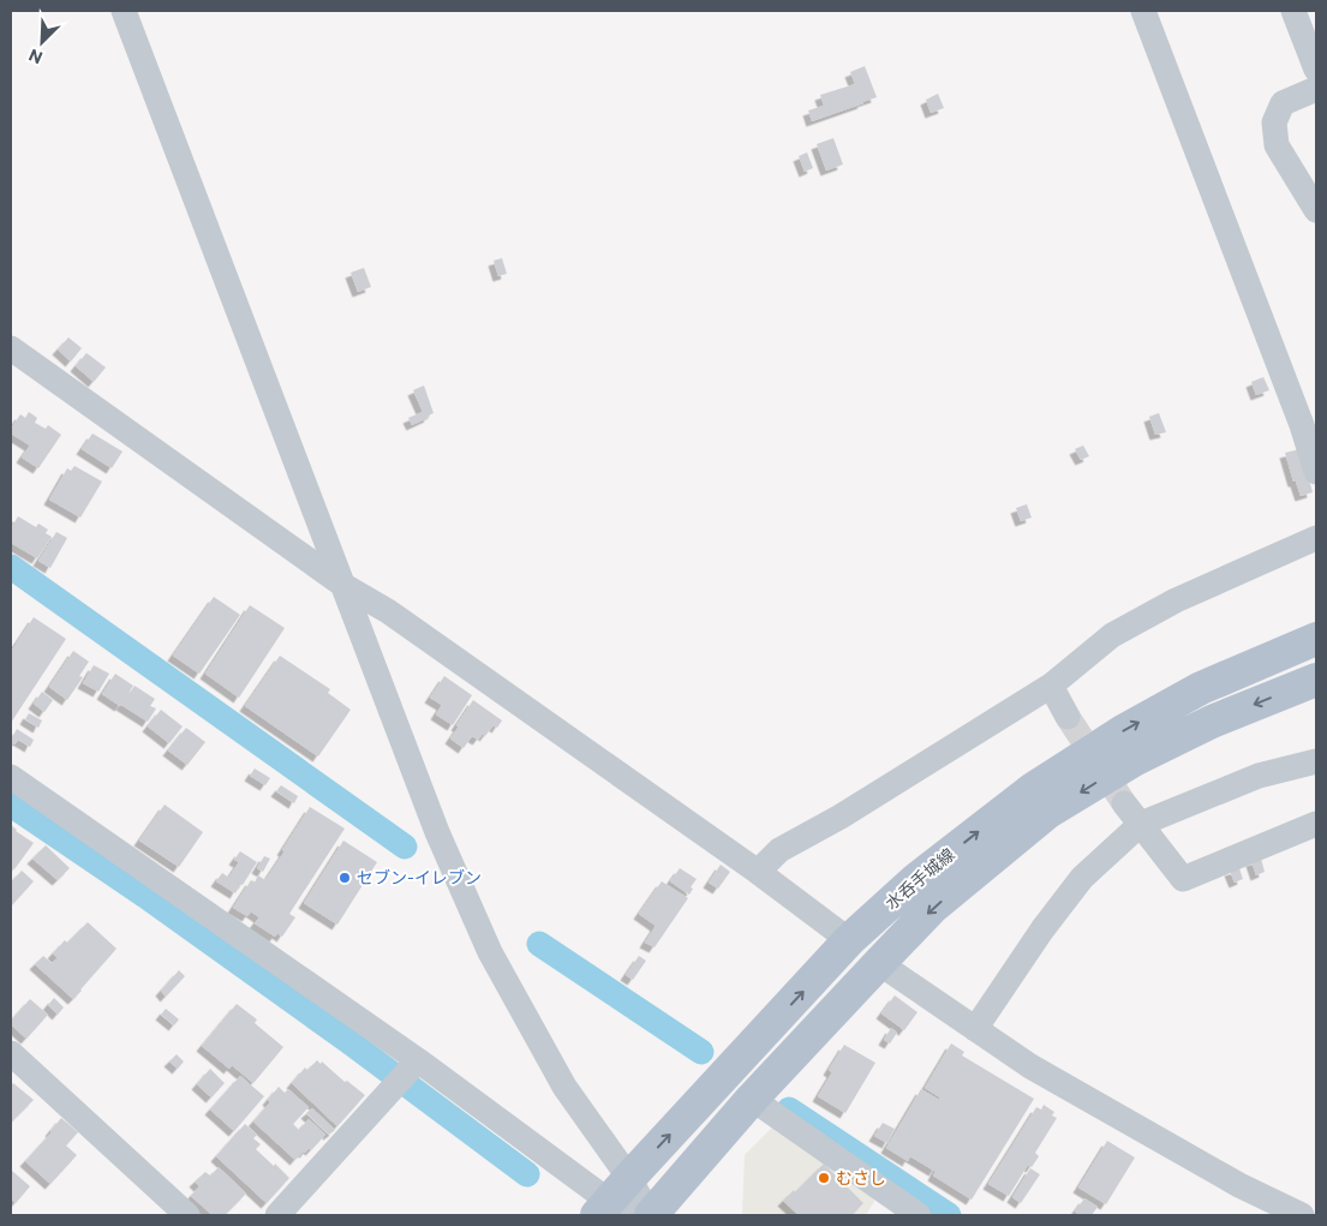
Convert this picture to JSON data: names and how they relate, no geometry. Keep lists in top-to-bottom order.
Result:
{
  "streets": {
    "main road": ["水呑手城線"]
  },
  "places": ["セブン-イレブン", "むさし"],
  "north": "bottom left"
}
